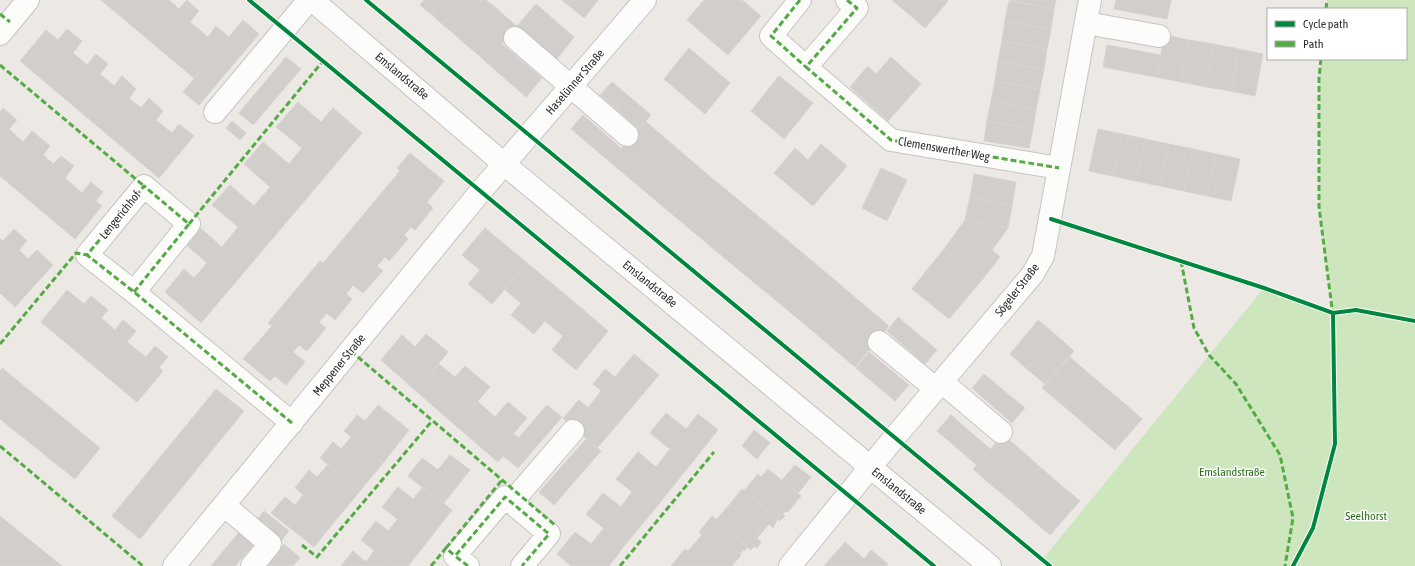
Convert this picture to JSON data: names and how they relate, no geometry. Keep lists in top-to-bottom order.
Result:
{
  "streets": {
    "street": [
      "Emslandstraße",
      "Haselünner Straße",
      "Clemenswerther Weg",
      "Lengerichhof",
      "Sögeler Straße",
      "Meppener Straße"
    ]
  },
  "crossings": [
    ["Emslandstraße", "Haselünner Straße"],
    ["Emslandstraße", "Sögeler Straße"],
    ["Emslandstraße", "Meppener Straße"],
    ["Haselünner Straße", "Meppener Straße"],
    ["Clemenswerther Weg", "Sögeler Straße"],
    ["Lengerichhof", "Meppener Straße"]
  ],
  "parks": ["Emslandstraße", "Seelhorst"],
  "legend": ["Cycle path", "Path"]
}
